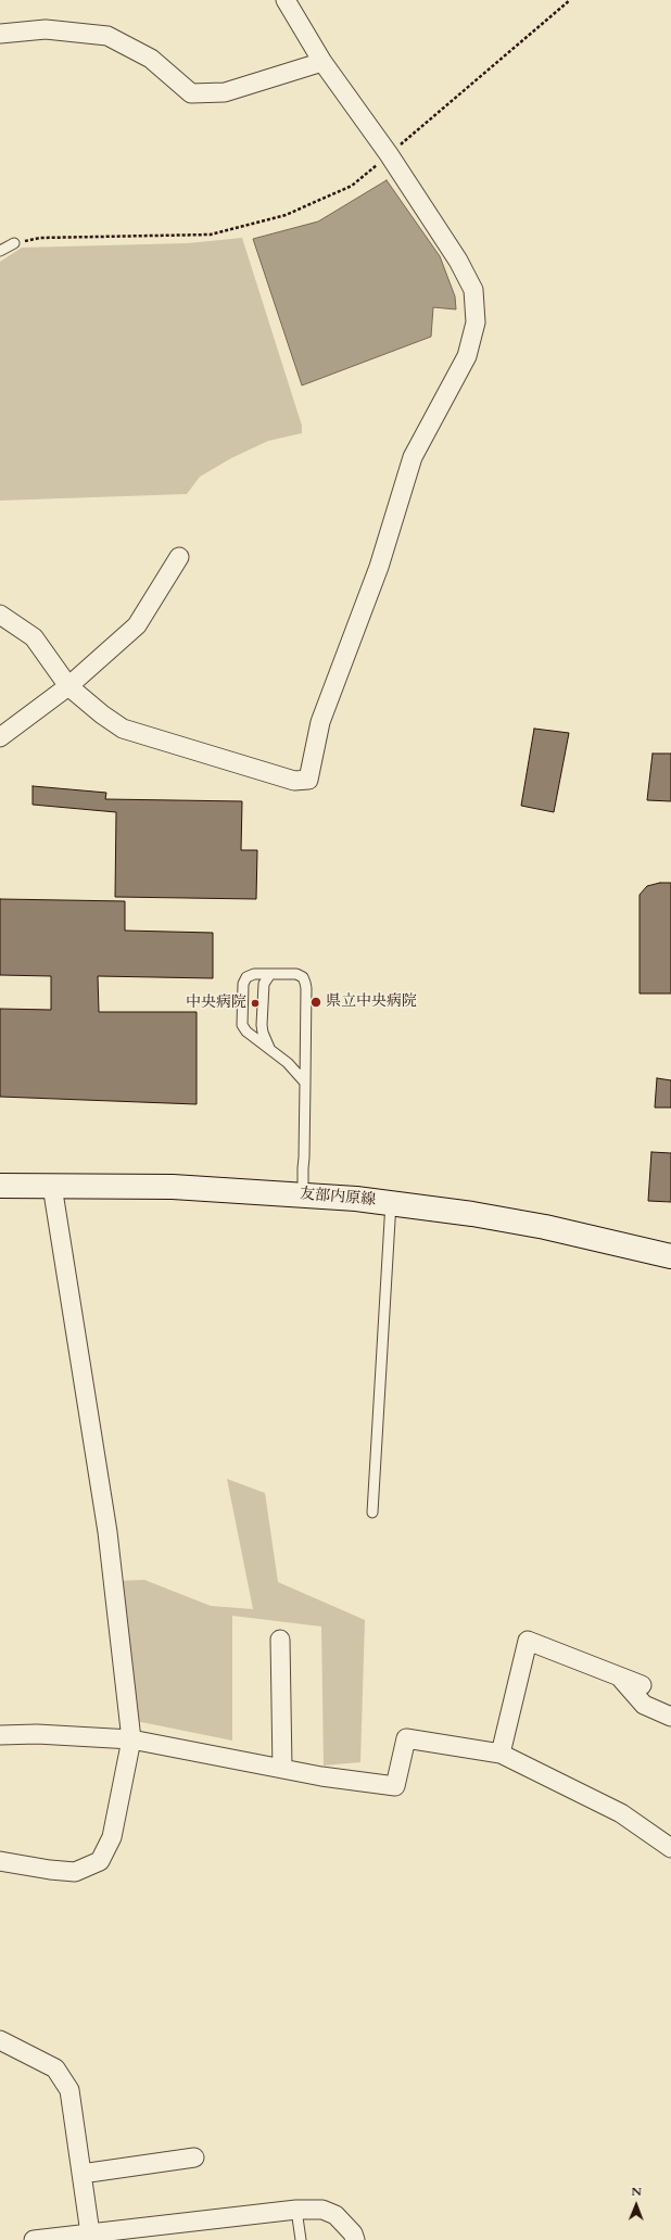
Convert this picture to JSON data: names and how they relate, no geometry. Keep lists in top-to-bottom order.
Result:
{
  "streets": {
    "main road": ["友部内原線"]
  },
  "places": ["県立中央病院", "中央病院"],
  "north": "top"
}
